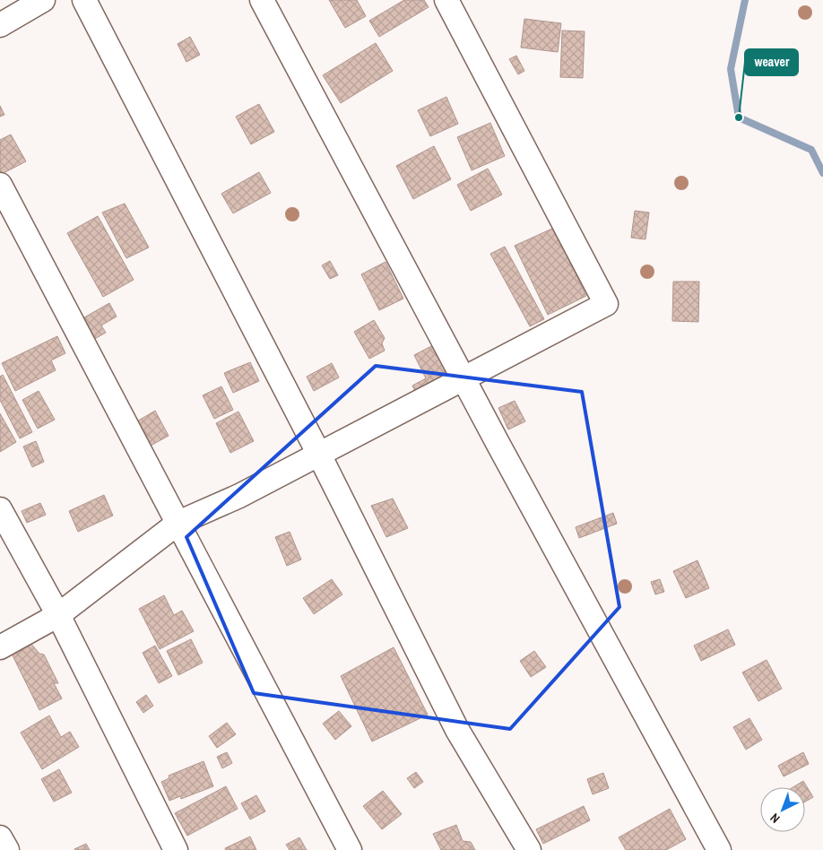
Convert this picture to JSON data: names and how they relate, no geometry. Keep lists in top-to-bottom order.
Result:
{
  "places": ["weaver"],
  "north": "bottom left"
}
